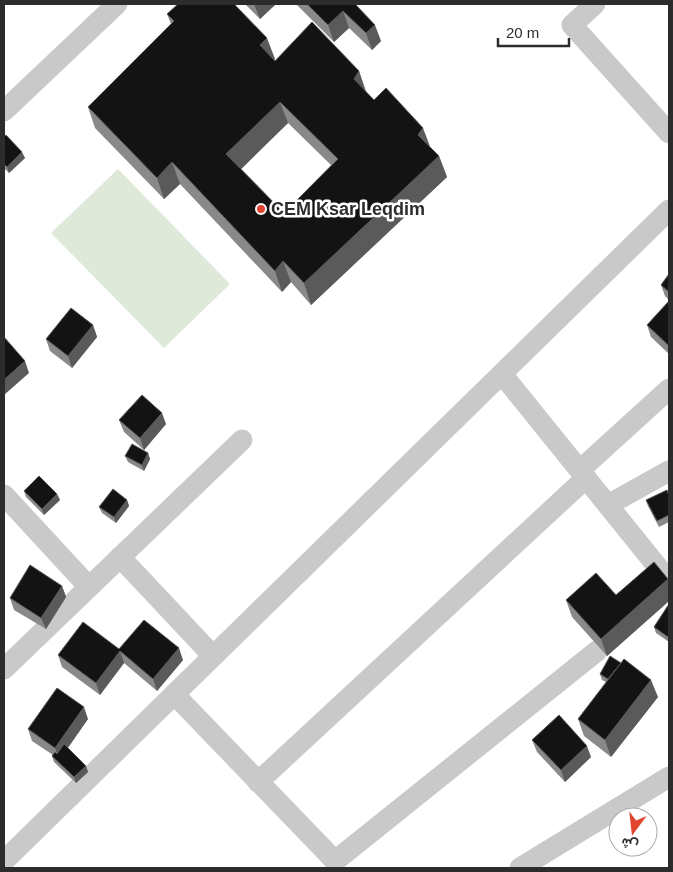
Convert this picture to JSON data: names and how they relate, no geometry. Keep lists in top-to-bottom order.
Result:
{
  "places": ["CEM Ksar Leqdim"],
  "scale_bar": "20 m",
  "north": "bottom"
}
